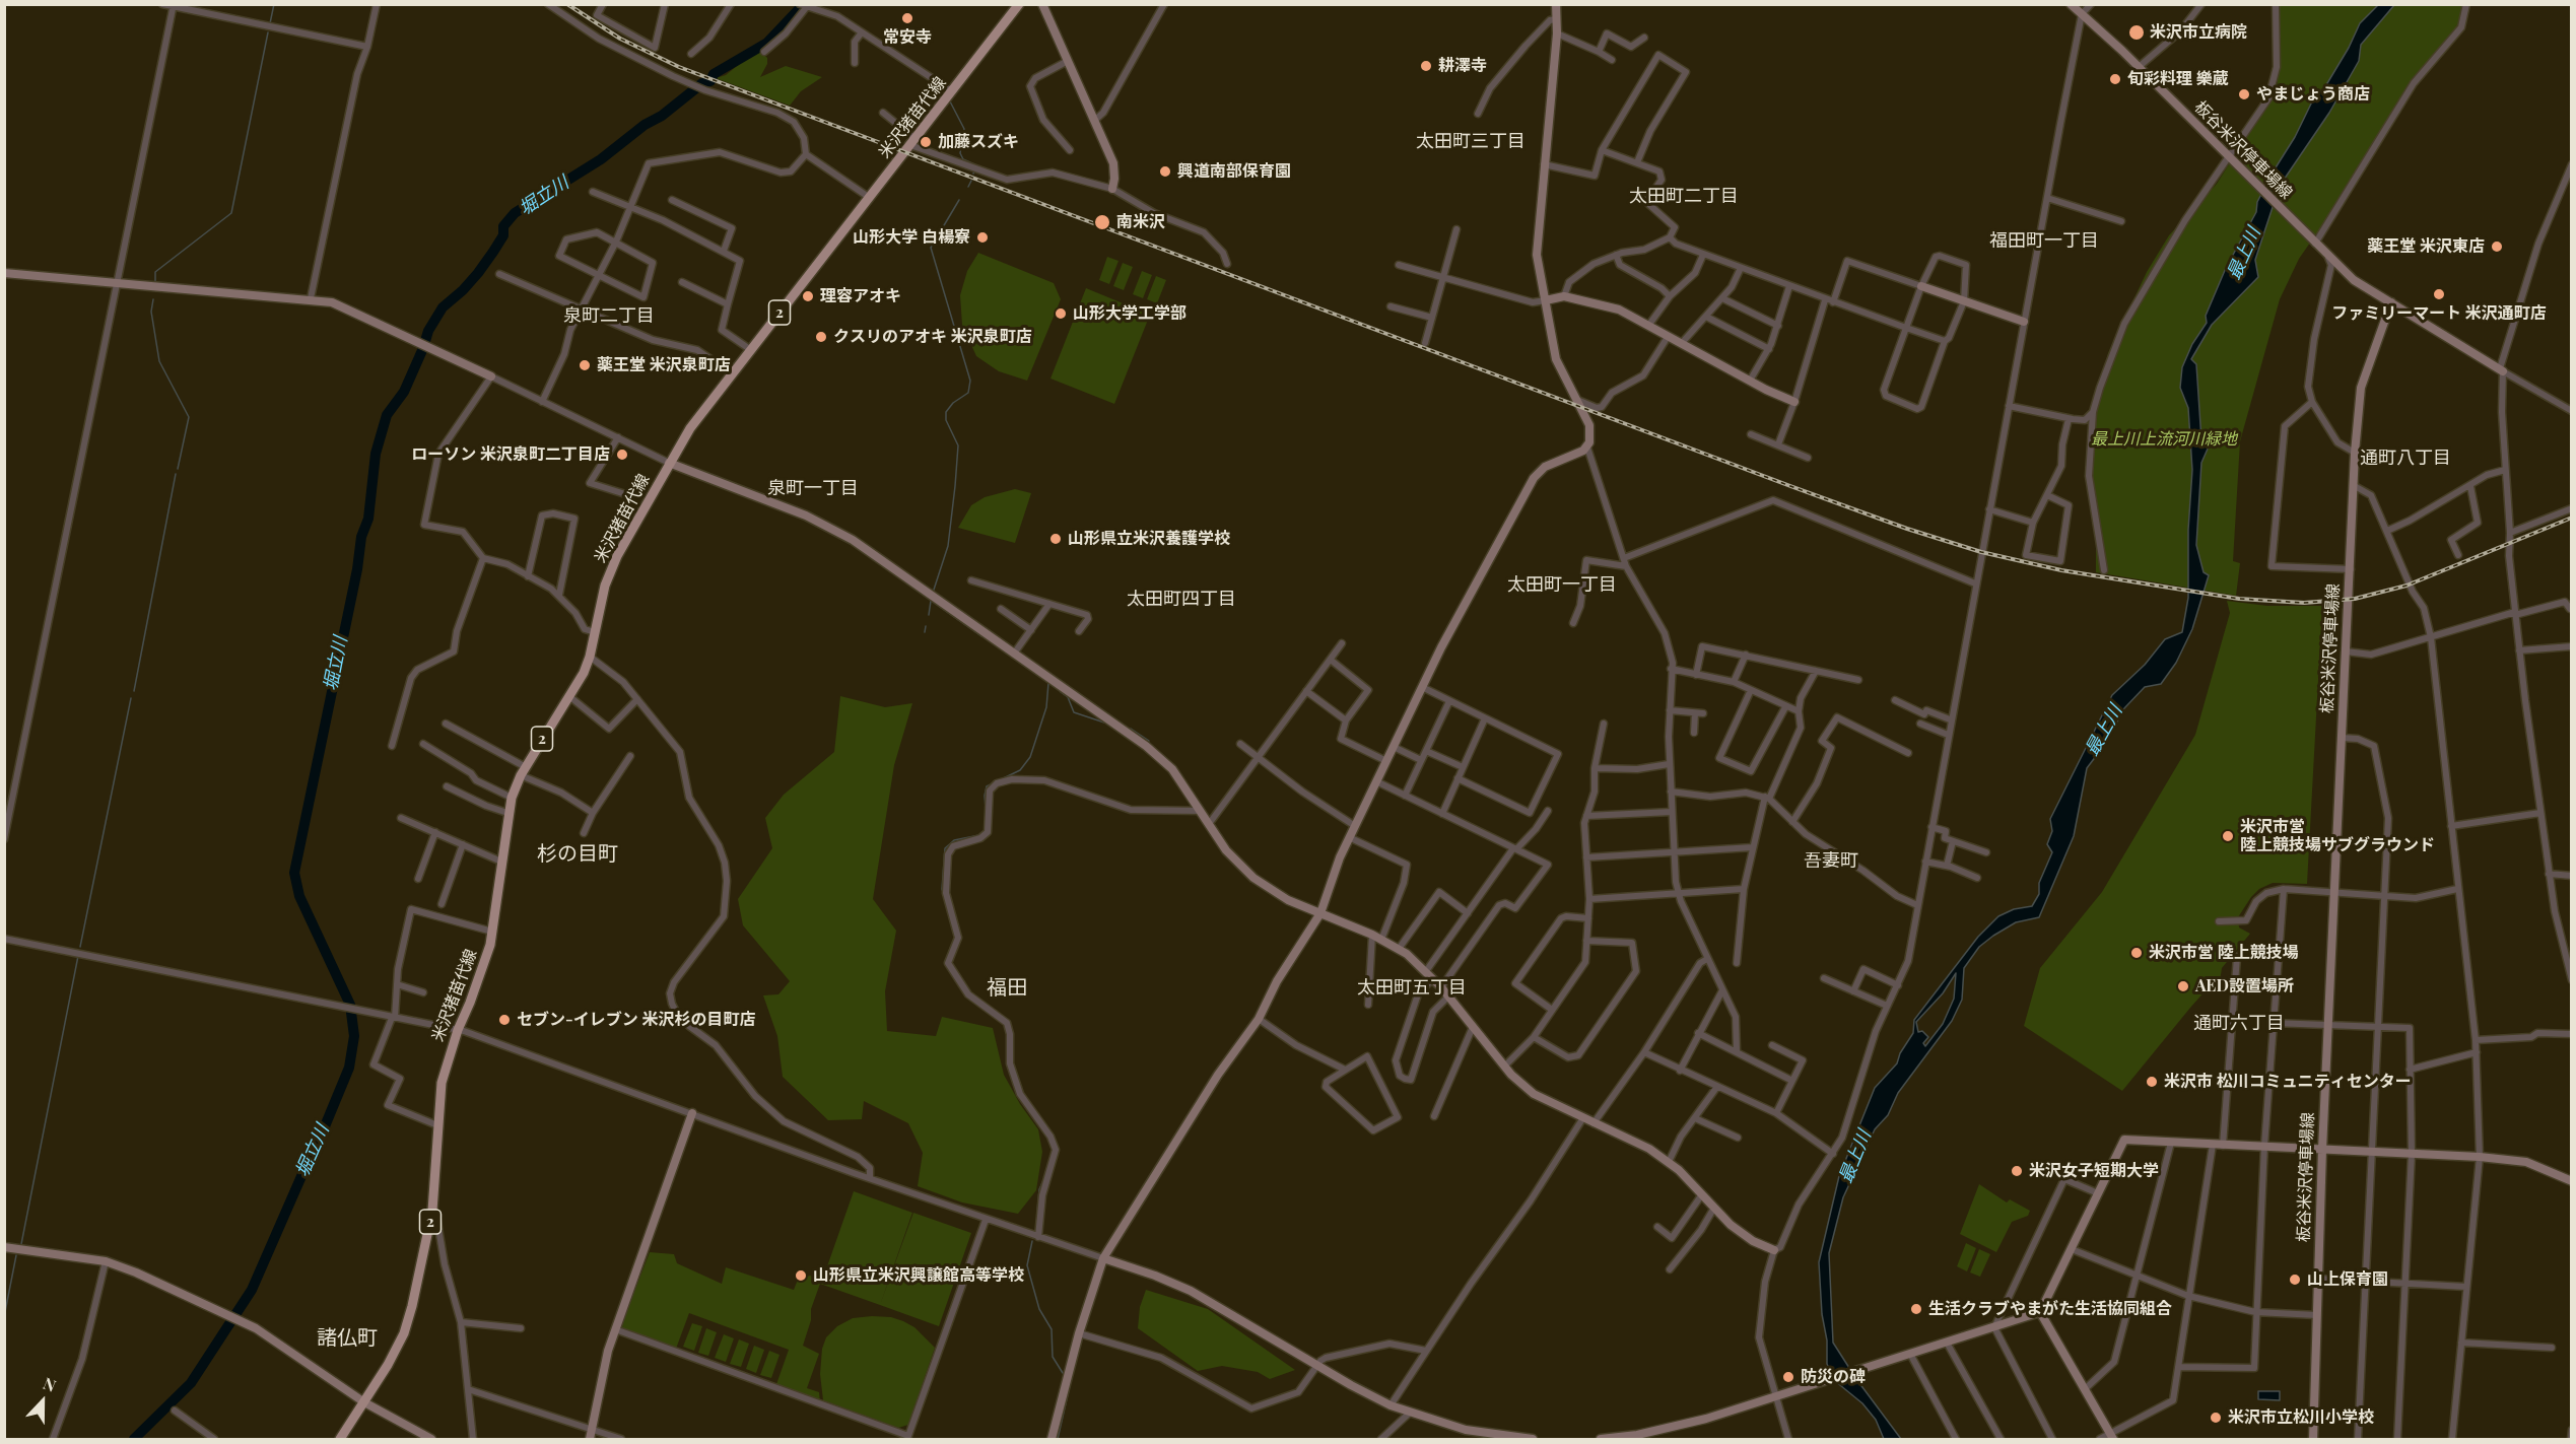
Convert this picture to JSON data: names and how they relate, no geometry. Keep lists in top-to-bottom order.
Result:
{
  "streets": {
    "main road": ["米沢猪苗代線", "2"],
    "street": ["板谷米沢停車場線"]
  },
  "districts": [
    "太田町三丁目",
    "太田町二丁目",
    "福田町一丁目",
    "泉町二丁目",
    "通町八丁目",
    "泉町一丁目",
    "太田町一丁目",
    "太田町四丁目",
    "杉の目町",
    "吾妻町",
    "太田町五丁目",
    "福田",
    "通町六丁目",
    "諸仏町"
  ],
  "water": ["堀立川", "最上川"],
  "parks": ["最上川上流河川緑地"],
  "places": [
    "常安寺",
    "米沢市立病院",
    "耕澤寺",
    "旬彩料理 樂蔵",
    "やまじょう商店",
    "加藤スズキ",
    "興道南部保育園",
    "南米沢",
    "山形大学 白楊寮",
    "薬王堂 米沢東店",
    "ファミリーマート 米沢通町店",
    "理容アオキ",
    "山形大学工学部",
    "クスリのアオキ 米沢泉町店",
    "薬王堂 米沢泉町店",
    "ローソン 米沢泉町二丁目店",
    "山形県立米沢養護学校",
    "米沢市営 陸上競技場サブグラウンド",
    "米沢市営 陸上競技場",
    "AED設置場所",
    "セブン-イレブン 米沢杉の目町店",
    "米沢市 松川コミュニティセンター",
    "米沢女子短期大学",
    "山形県立米沢興譲館高等学校",
    "山上保育園",
    "生活クラブやまがた生活協同組合",
    "防災の碑",
    "米沢市立松川小学校"
  ],
  "north": "top"
}
